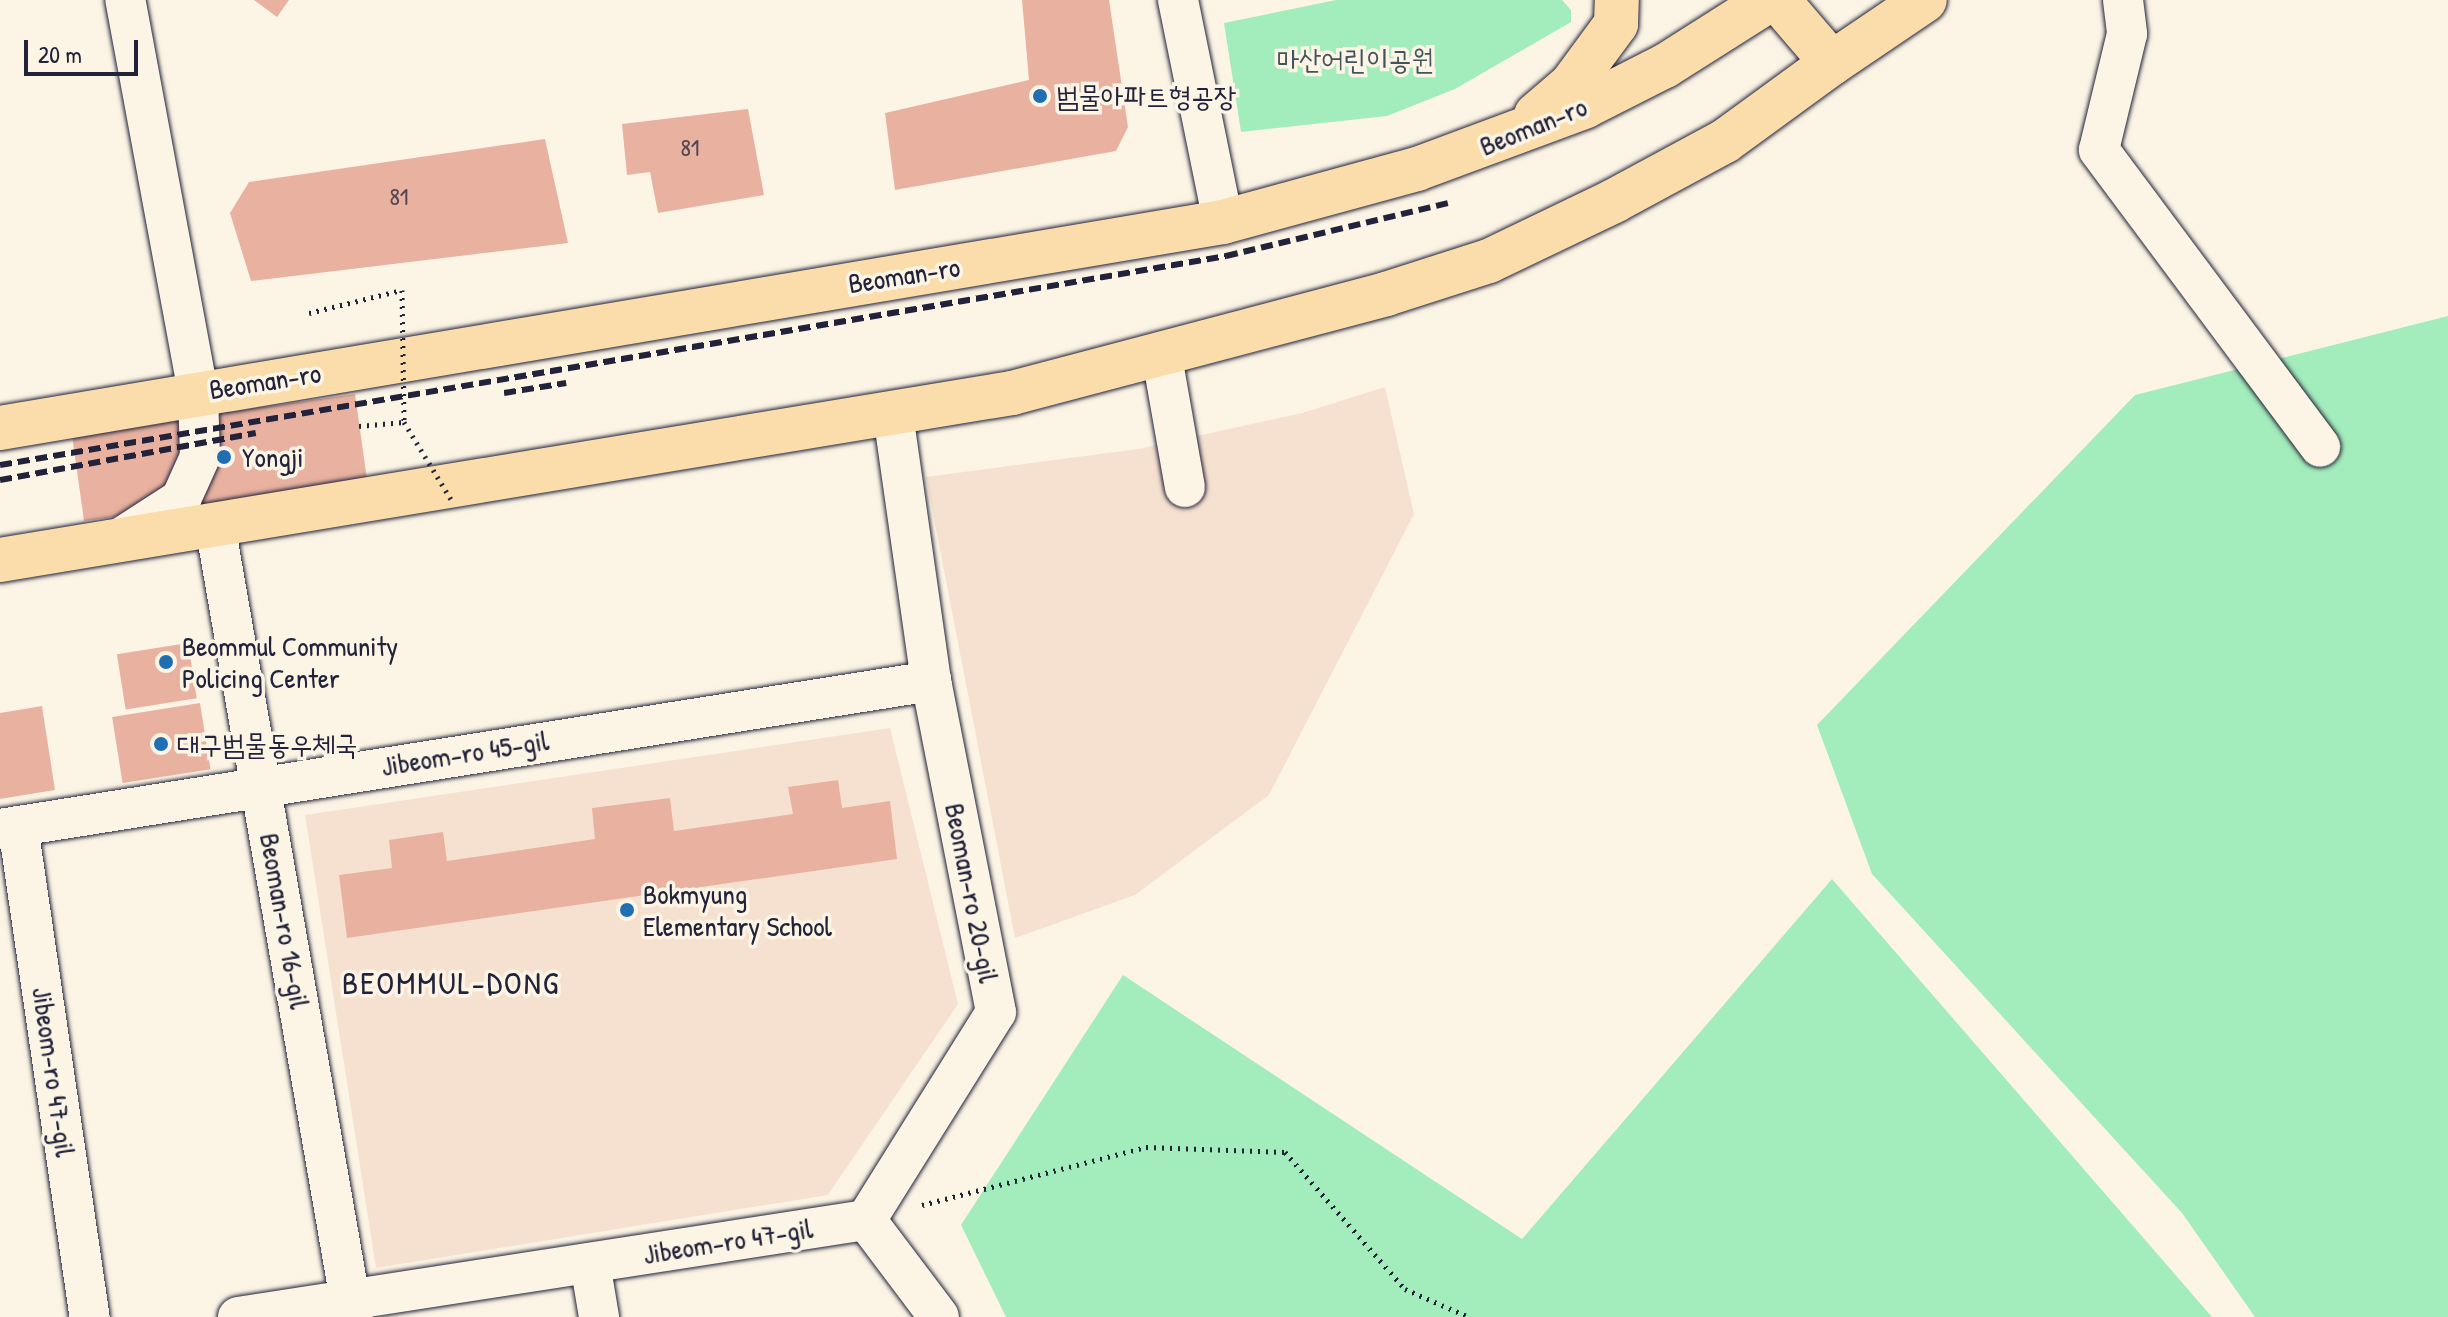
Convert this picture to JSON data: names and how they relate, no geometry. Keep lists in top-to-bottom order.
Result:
{
  "streets": {
    "main road": ["Beoman-ro"],
    "street": [
      "Jibeom-ro 45-gil",
      "Beoman-ro 20-gil",
      "Beoman-ro 16-gil",
      "Jibeom-ro 47-gil"
    ]
  },
  "crossings": [
    ["Jibeom-ro 45-gil", "Beoman-ro 20-gil"],
    ["Jibeom-ro 45-gil", "Beoman-ro 16-gil"],
    ["Jibeom-ro 45-gil", "Jibeom-ro 47-gil"],
    ["Beoman-ro 20-gil", "Jibeom-ro 47-gil"],
    ["Beoman-ro 16-gil", "Jibeom-ro 47-gil"]
  ],
  "districts": ["BEOMMUL-DONG"],
  "parks": ["마산어린이공원"],
  "places": [
    "범물아파트형공장",
    "Yongji",
    "Beommul Community Policing Center",
    "대구범물동우체국",
    "Bokmyung Elementary School"
  ],
  "house_numbers": ["81", "81"],
  "scale_bar": "20 m"
}
